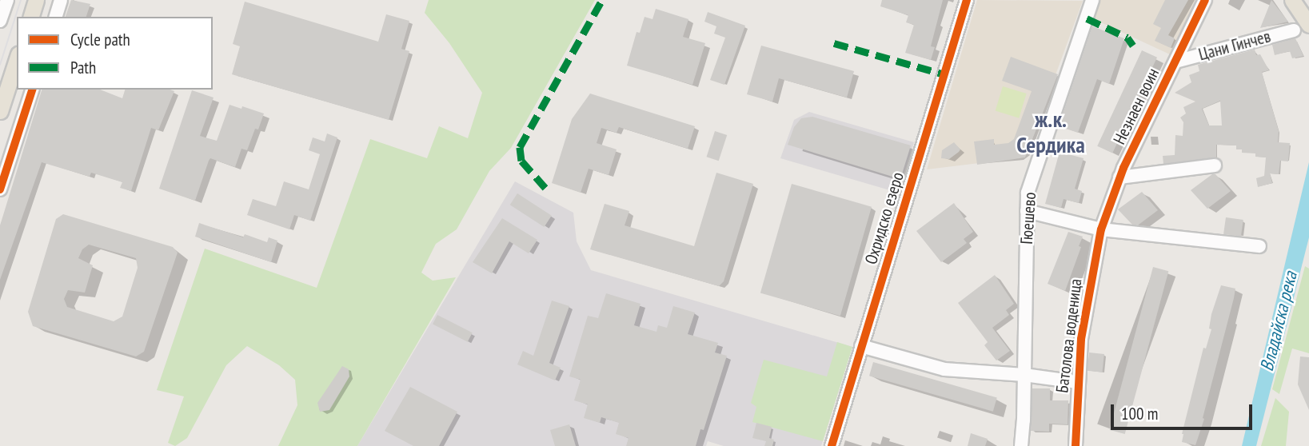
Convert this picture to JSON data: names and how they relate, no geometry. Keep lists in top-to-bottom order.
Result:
{
  "streets": {
    "street": [
      "Цани Гинчев",
      "Незнаен воин",
      "Охридско езеро",
      "Гюешево",
      "Батолова воденица"
    ]
  },
  "crossings": [
    ["Цани Гинчев", "Незнаен воин"],
    ["Незнаен воин", "Батолова воденица"]
  ],
  "districts": ["ж.к. Сердика"],
  "water": ["Владайска река"],
  "legend": ["Cycle path", "Path"],
  "scale_bar": "100 m"
}
